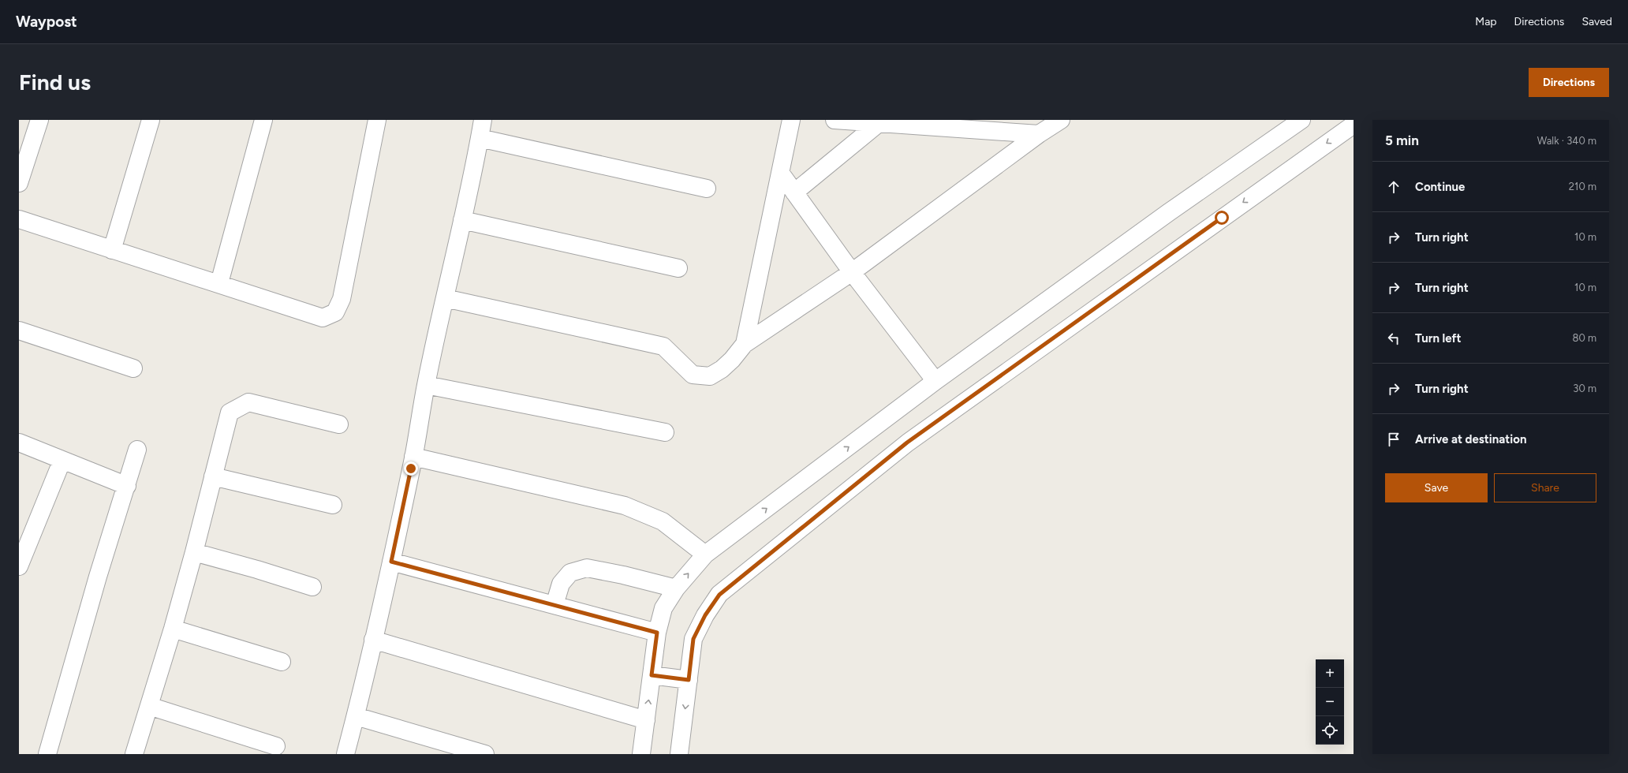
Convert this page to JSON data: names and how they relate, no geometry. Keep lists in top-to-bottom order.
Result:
{
  "page": {
    "header": "Waypost",
    "nav": ["Map", "Directions", "Saved"],
    "buttons": [
      "Directions",
      ["Save", "Share"]
    ],
    "title": "Find us",
    "heading": ["5 min", "Walk · 340 m"],
    "list": [
      ["Continue", "210 m"],
      ["Turn right", "10 m"],
      ["Turn right", "10 m"],
      ["Turn left", "80 m"],
      ["Turn right", "30 m"],
      "Arrive at destination"
    ],
    "map_buttons": ["+", "−"]
  }
}
